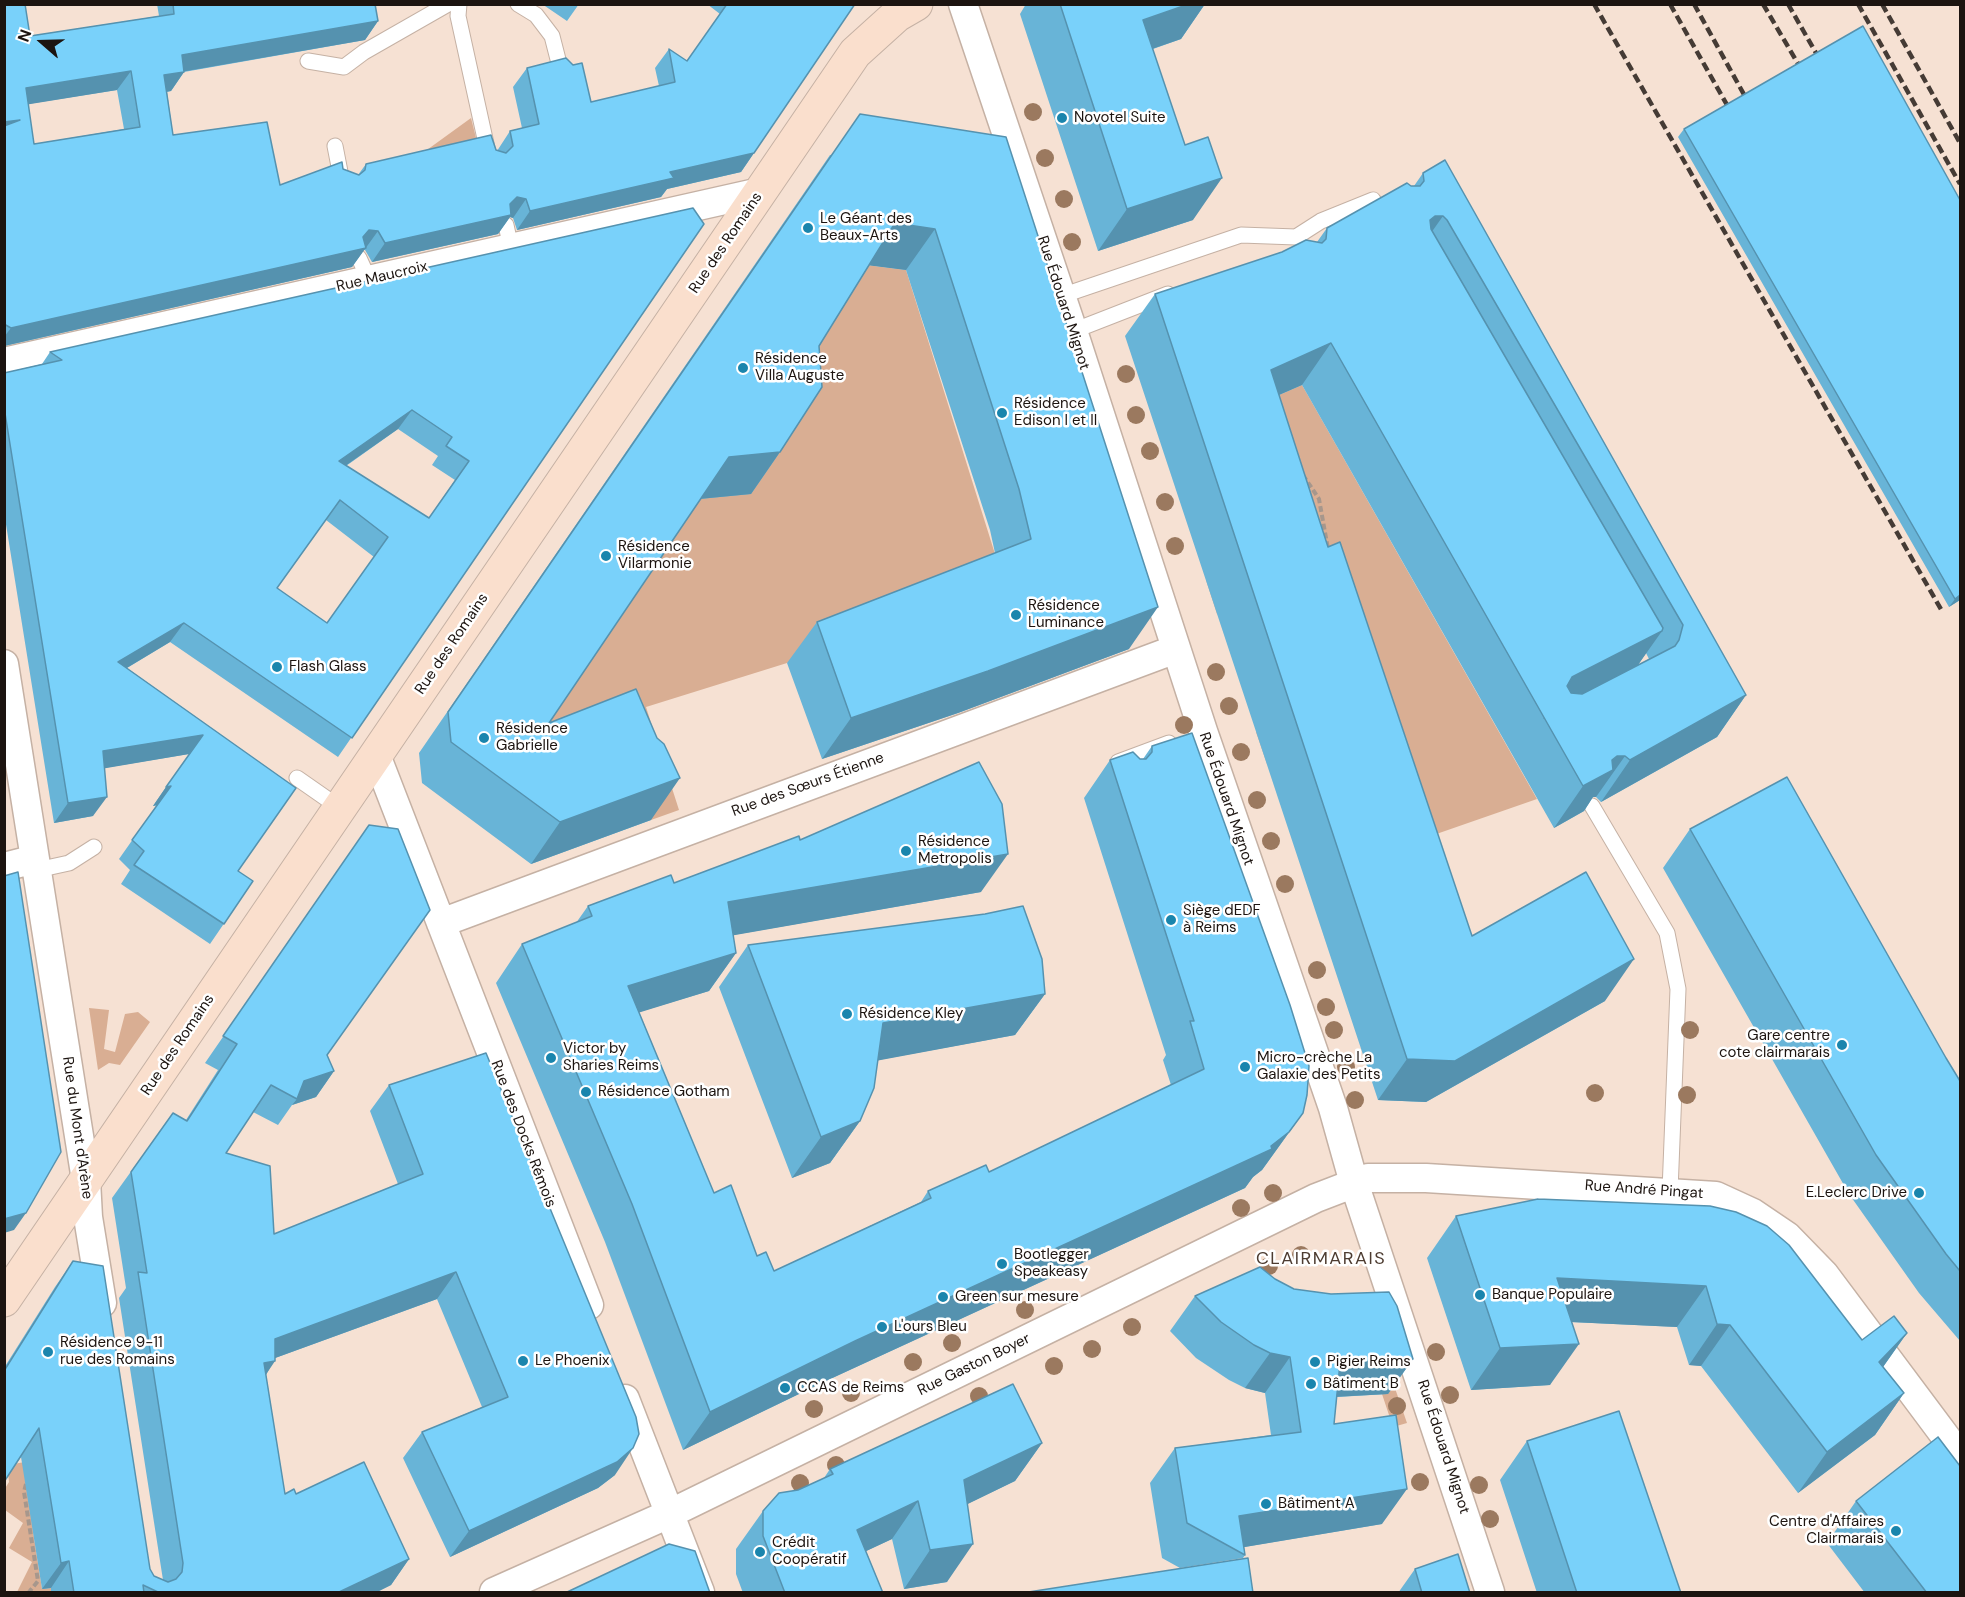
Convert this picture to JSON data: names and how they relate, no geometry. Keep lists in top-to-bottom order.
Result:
{
  "streets": {
    "street": [
      "Rue des Romains",
      "Rue Maucroix",
      "Rue Édouard Mignot",
      "Rue des Sœurs Étienne",
      "Rue du Mont d'Arène",
      "Rue des Docks Rémois",
      "Rue André Pingat",
      "Rue Gaston Boyer"
    ]
  },
  "crossings": [
    ["Rue des Romains", "Rue Maucroix"],
    ["Rue des Romains", "Rue du Mont d'Arène"],
    ["Rue des Romains", "Rue des Docks Rémois"],
    ["Rue Édouard Mignot", "Rue des Sœurs Étienne"],
    ["Rue Édouard Mignot", "Rue André Pingat"],
    ["Rue Édouard Mignot", "Rue Gaston Boyer"],
    ["Rue des Sœurs Étienne", "Rue des Docks Rémois"],
    ["Rue André Pingat", "Rue Gaston Boyer"]
  ],
  "districts": ["CLAIRMARAIS"],
  "places": [
    "Novotel Suite",
    "Le Géant des Beaux-Arts",
    "Résidence Villa Auguste",
    "Résidence Edison I et II",
    "Résidence Vilarmonie",
    "Résidence Luminance",
    "Flash Glass",
    "Résidence Gabrielle",
    "Résidence Metropolis",
    "Siège dEDF à Reims",
    "Résidence Kley",
    "Gare centre cote clairmarais",
    "Victor by Sharies Reims",
    "Micro-crèche La Galaxie des Petits",
    "Résidence Gotham",
    "E.Leclerc Drive",
    "Bootlegger Speakeasy",
    "Banque Populaire",
    "Green sur mesure",
    "L'ours Bleu",
    "Résidence 9-11 rue des Romains",
    "Le Phoenix",
    "Pigier Reims",
    "Bâtiment B",
    "CCAS de Reims",
    "Bâtiment A",
    "Centre d'Affaires Clairmarais",
    "Crédit Coopératif"
  ],
  "north": "left"
}
